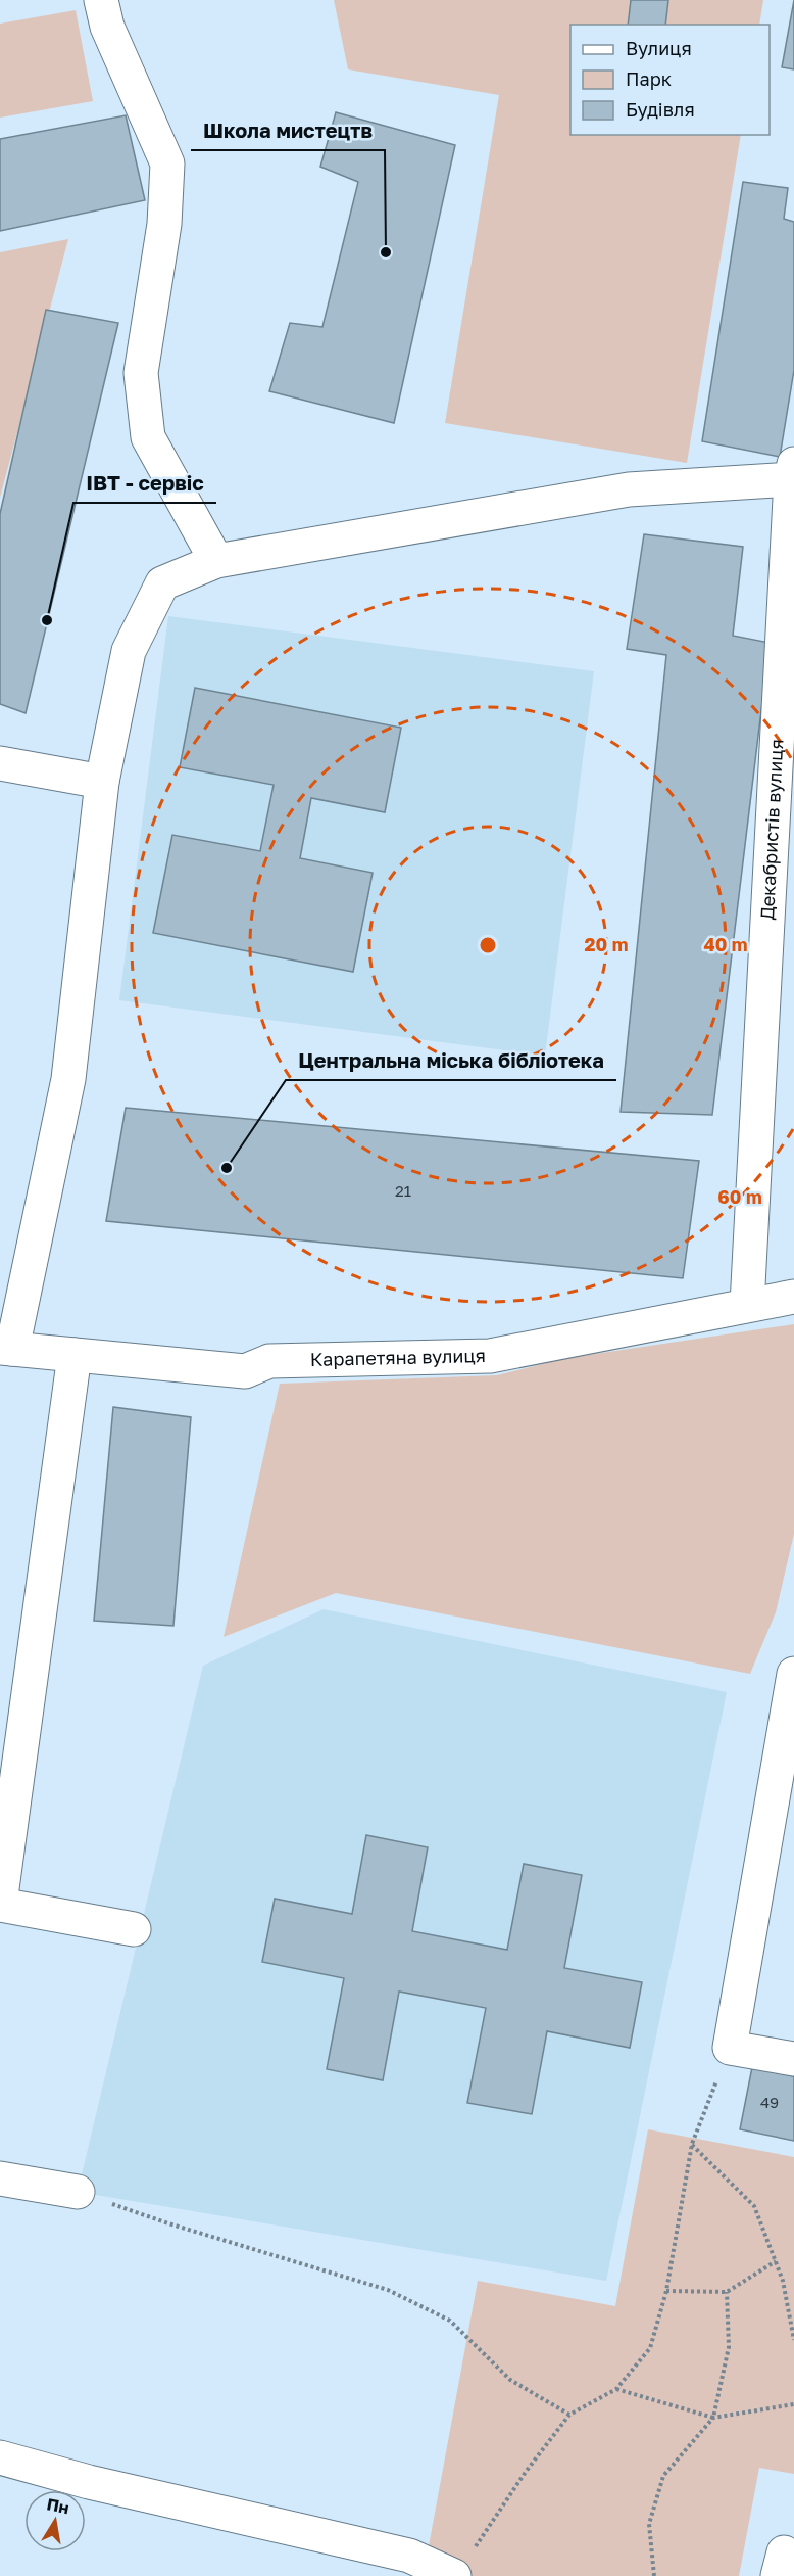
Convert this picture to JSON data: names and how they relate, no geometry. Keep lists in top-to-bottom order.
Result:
{
  "streets": {
    "street": ["Декабристів вулиця", "Карапетяна вулиця"]
  },
  "crossings": [
    ["Декабристів вулиця", "Карапетяна вулиця"]
  ],
  "places": ["Школа мистецтв", "ІВТ - сервіс", "Центральна міська бібліотека"],
  "house_numbers": ["21", "49"],
  "legend": ["Вулиця", "Парк", "Будівля"],
  "north": "top",
  "rings": ["20 m", "40 m", "60 m"]
}
